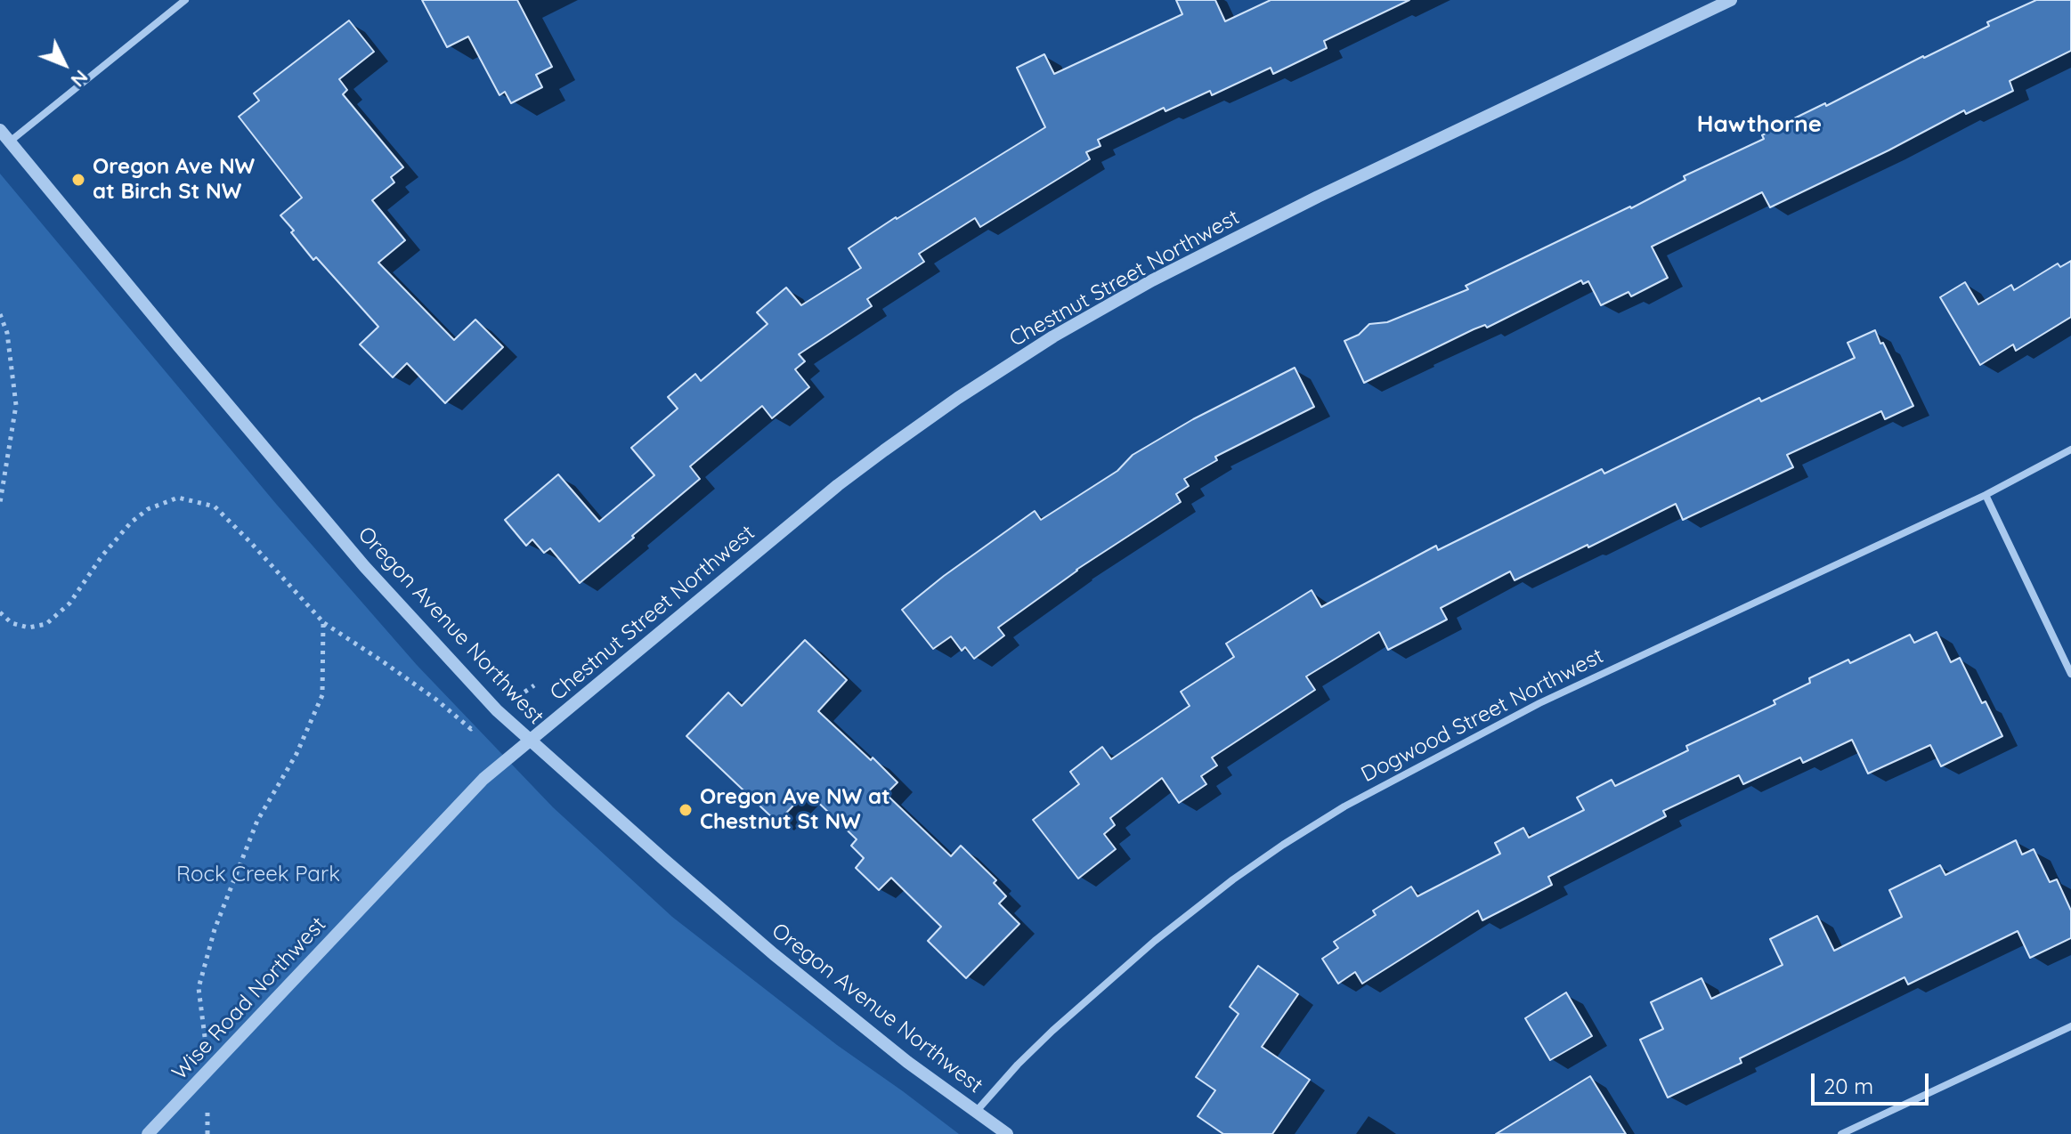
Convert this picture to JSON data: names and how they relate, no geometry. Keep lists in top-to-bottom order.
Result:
{
  "streets": {
    "street": [
      "Chestnut Street Northwest",
      "Oregon Avenue Northwest",
      "Dogwood Street Northwest",
      "Wise Road Northwest"
    ]
  },
  "crossings": [
    ["Chestnut Street Northwest", "Oregon Avenue Northwest"],
    ["Chestnut Street Northwest", "Wise Road Northwest"],
    ["Oregon Avenue Northwest", "Dogwood Street Northwest"],
    ["Oregon Avenue Northwest", "Wise Road Northwest"]
  ],
  "districts": ["Hawthorne"],
  "parks": ["Rock Creek Park"],
  "places": ["Oregon Ave NW at Birch St NW", "Oregon Ave NW at Chestnut St NW"],
  "scale_bar": "20 m",
  "north": "bottom right"
}
